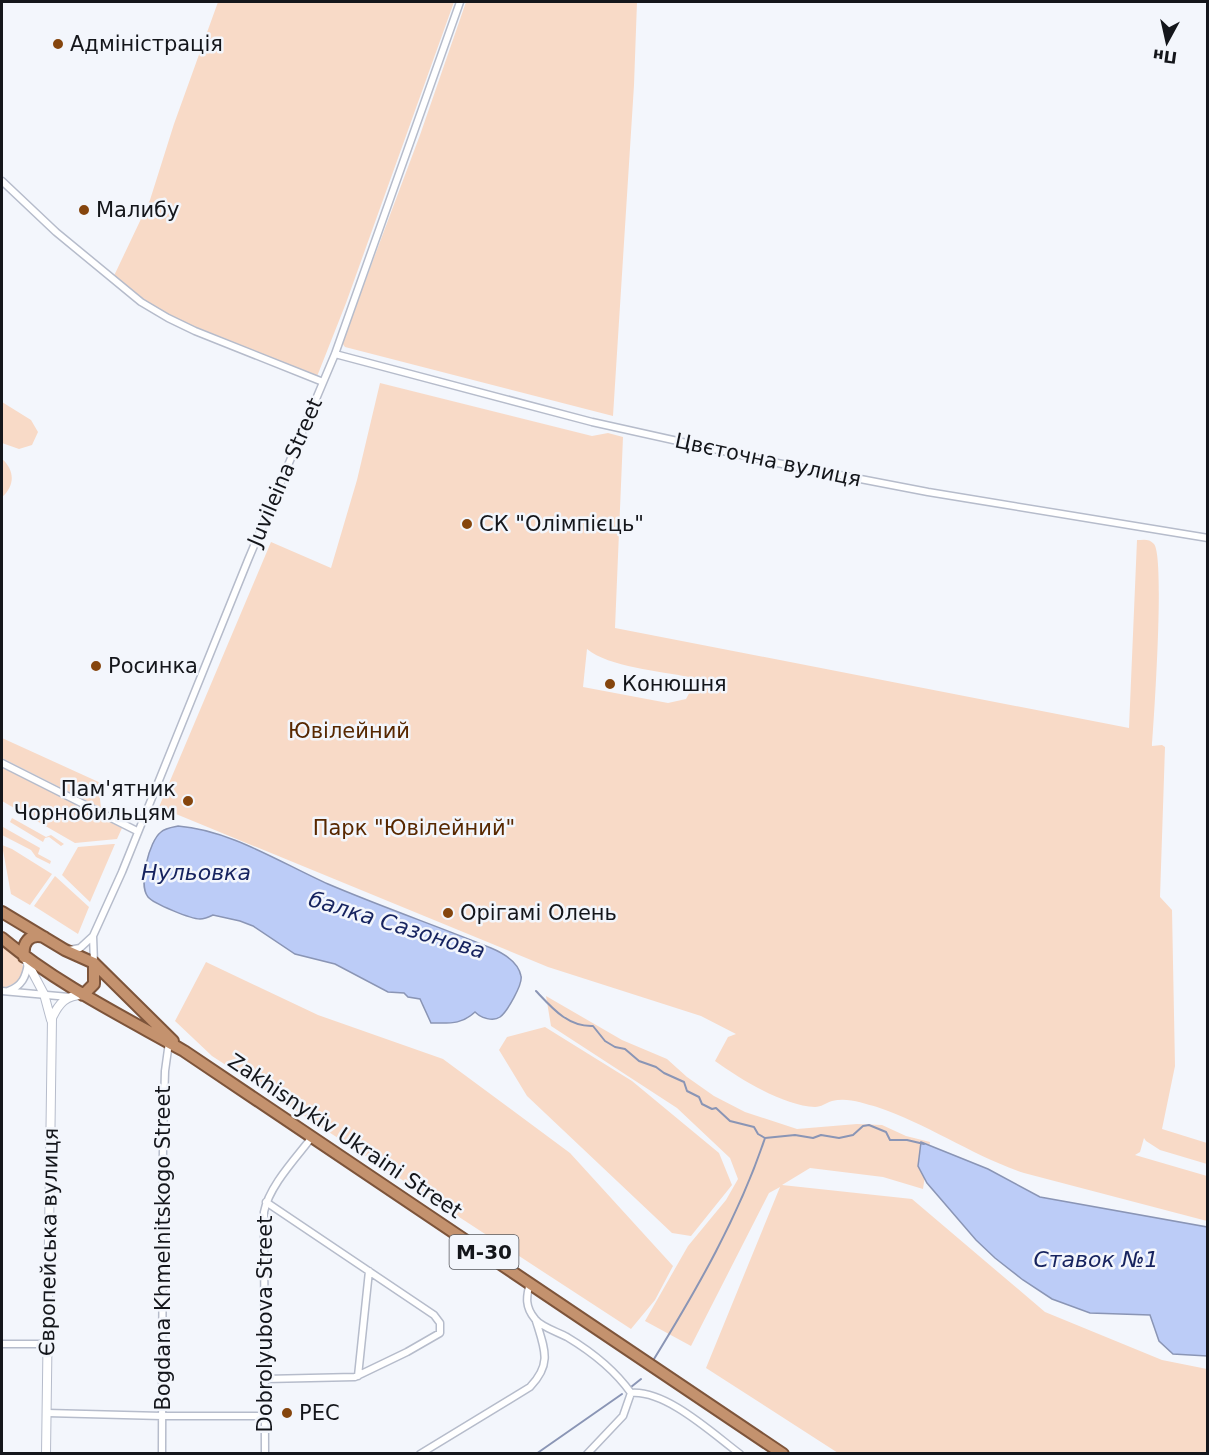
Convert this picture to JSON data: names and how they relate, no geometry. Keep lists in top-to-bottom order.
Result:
{
  "streets": {
    "highway": ["Zakhisnykiv Ukraini Street", "М-30"],
    "street": [
      "Цвєточна вулиця",
      "Juvileina Street",
      "Європейська вулиця",
      "Bogdana Khmelnitskogo Street",
      "Dobrolyubova Street"
    ]
  },
  "crossings": [
    ["Цвєточна вулиця", "Juvileina Street"],
    ["Juvileina Street", "Zakhisnykiv Ukraini Street"],
    ["Juvileina Street", "М-30"],
    ["Zakhisnykiv Ukraini Street", "Bogdana Khmelnitskogo Street"],
    ["Zakhisnykiv Ukraini Street", "М-30"],
    ["Zakhisnykiv Ukraini Street", "Dobrolyubova Street"],
    ["Європейська вулиця", "М-30"]
  ],
  "water": ["Нульовка", "балка Сазонова", "Ставок №1"],
  "parks": ["Ювілейний", "Парк \"Ювілейний\""],
  "places": [
    "Адміністрація",
    "Малибу",
    "СК \"Олімпієць\"",
    "Росинка",
    "Конюшня",
    "Пам'ятник Чорнобильцям",
    "Орігамі Олень",
    "РЕС"
  ],
  "north": "bottom"
}
